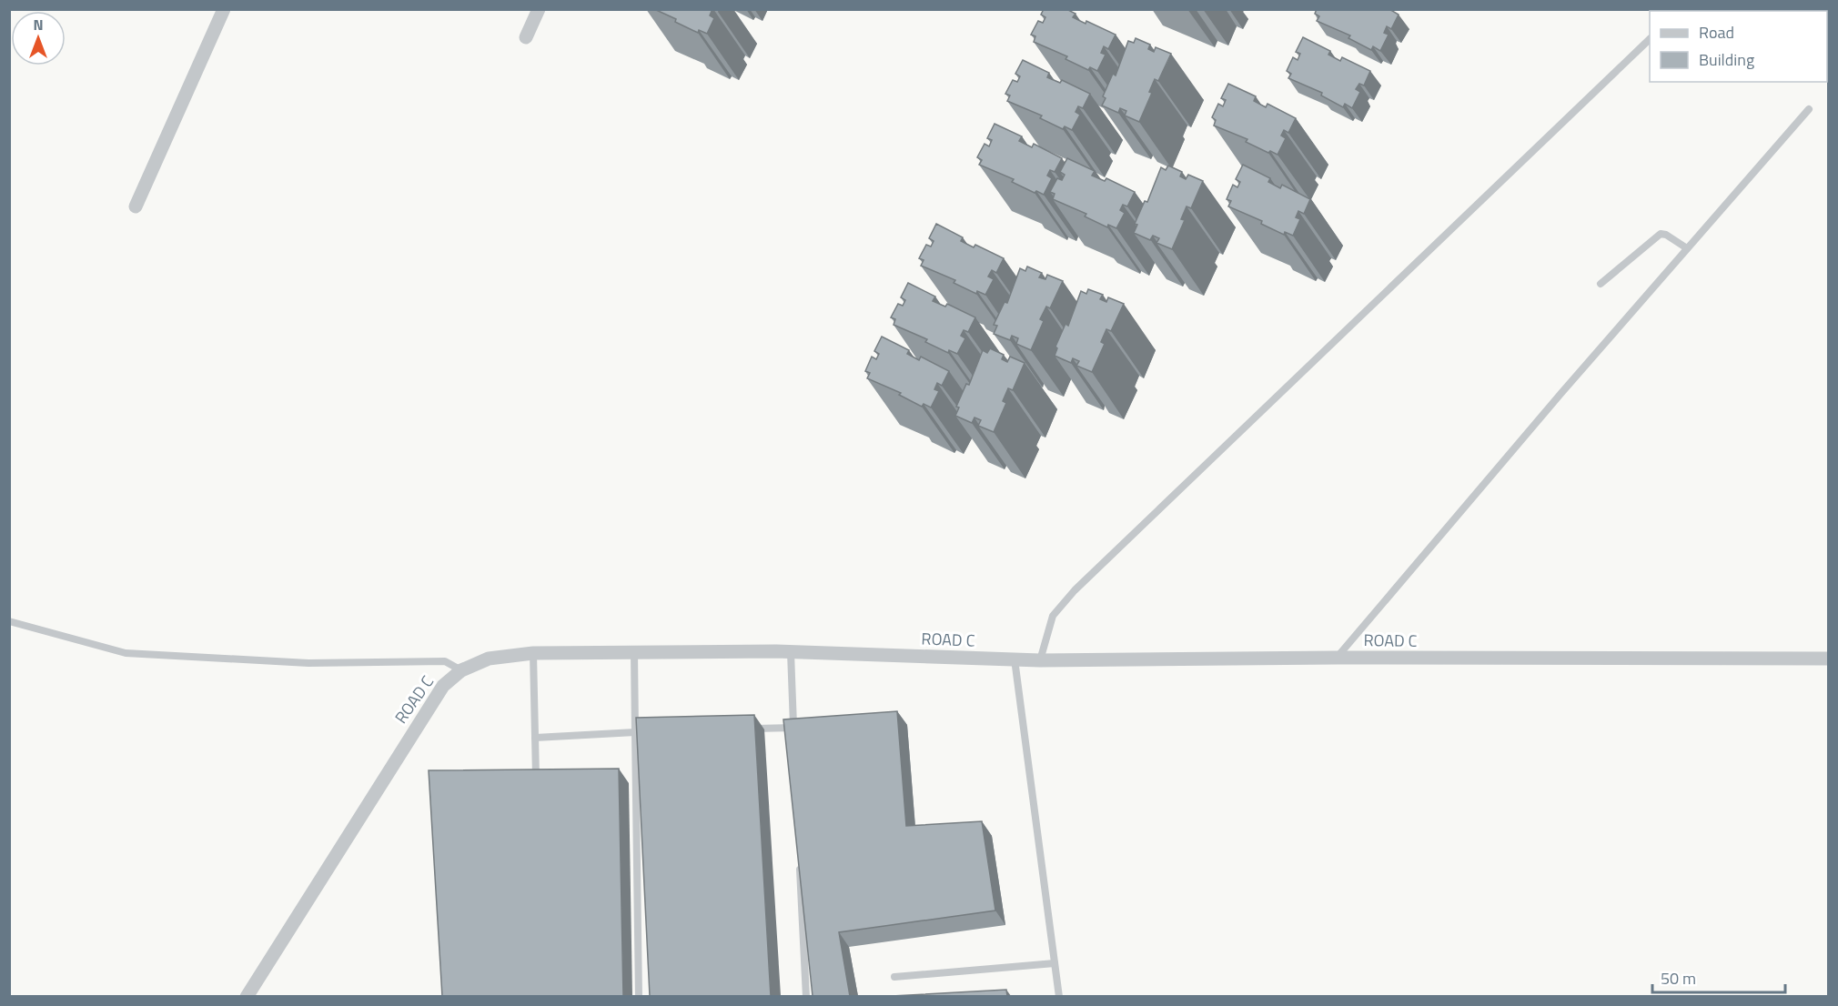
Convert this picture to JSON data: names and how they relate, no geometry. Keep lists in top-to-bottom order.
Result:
{
  "streets": {
    "street": ["ROAD C"]
  },
  "legend": ["Road", "Building"],
  "scale_bar": "50 m",
  "north": "top"
}
